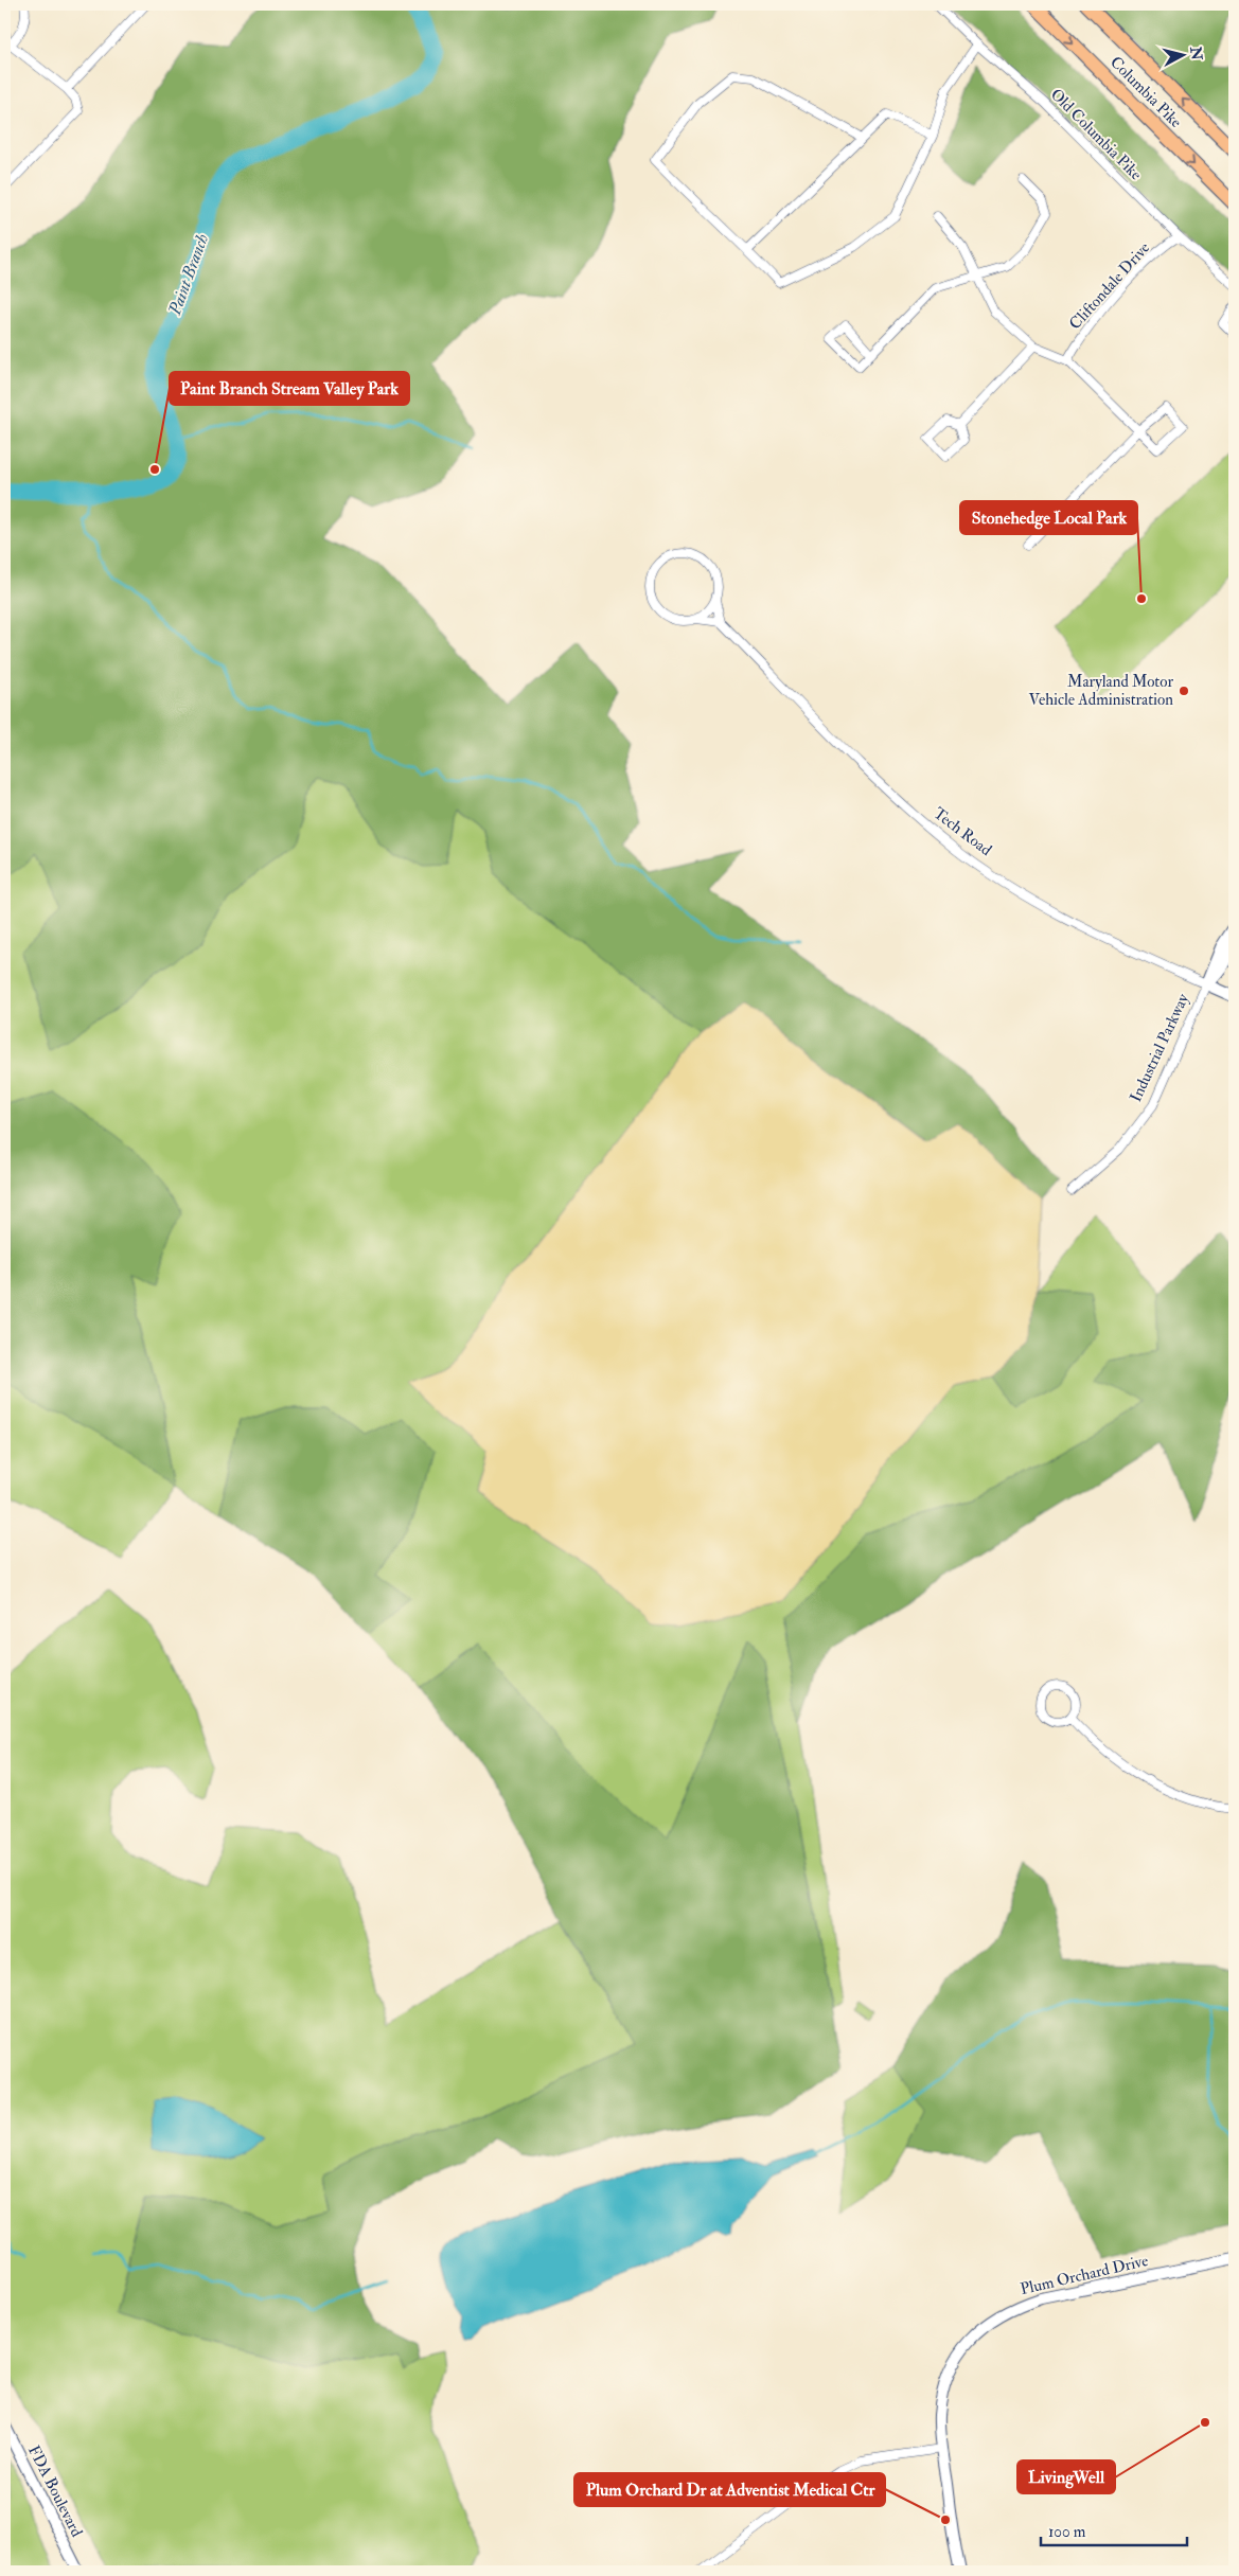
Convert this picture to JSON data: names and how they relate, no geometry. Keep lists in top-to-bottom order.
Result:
{
  "streets": {
    "highway": ["Columbia Pike"],
    "street": [
      "Old Columbia Pike",
      "Cliftondale Drive",
      "Tech Road",
      "Industrial Parkway",
      "Plum Orchard Drive",
      "FDA Boulevard"
    ]
  },
  "crossings": [
    ["Old Columbia Pike", "Cliftondale Drive"],
    ["Tech Road", "Industrial Parkway"]
  ],
  "water": ["Paint Branch"],
  "places": [
    "Paint Branch Stream Valley Park",
    "Stonehedge Local Park",
    "Maryland Motor Vehicle Administration",
    "LivingWell",
    "Plum Orchard Dr at Adventist Medical Ctr"
  ],
  "scale_bar": "100 m",
  "north": "right"
}
